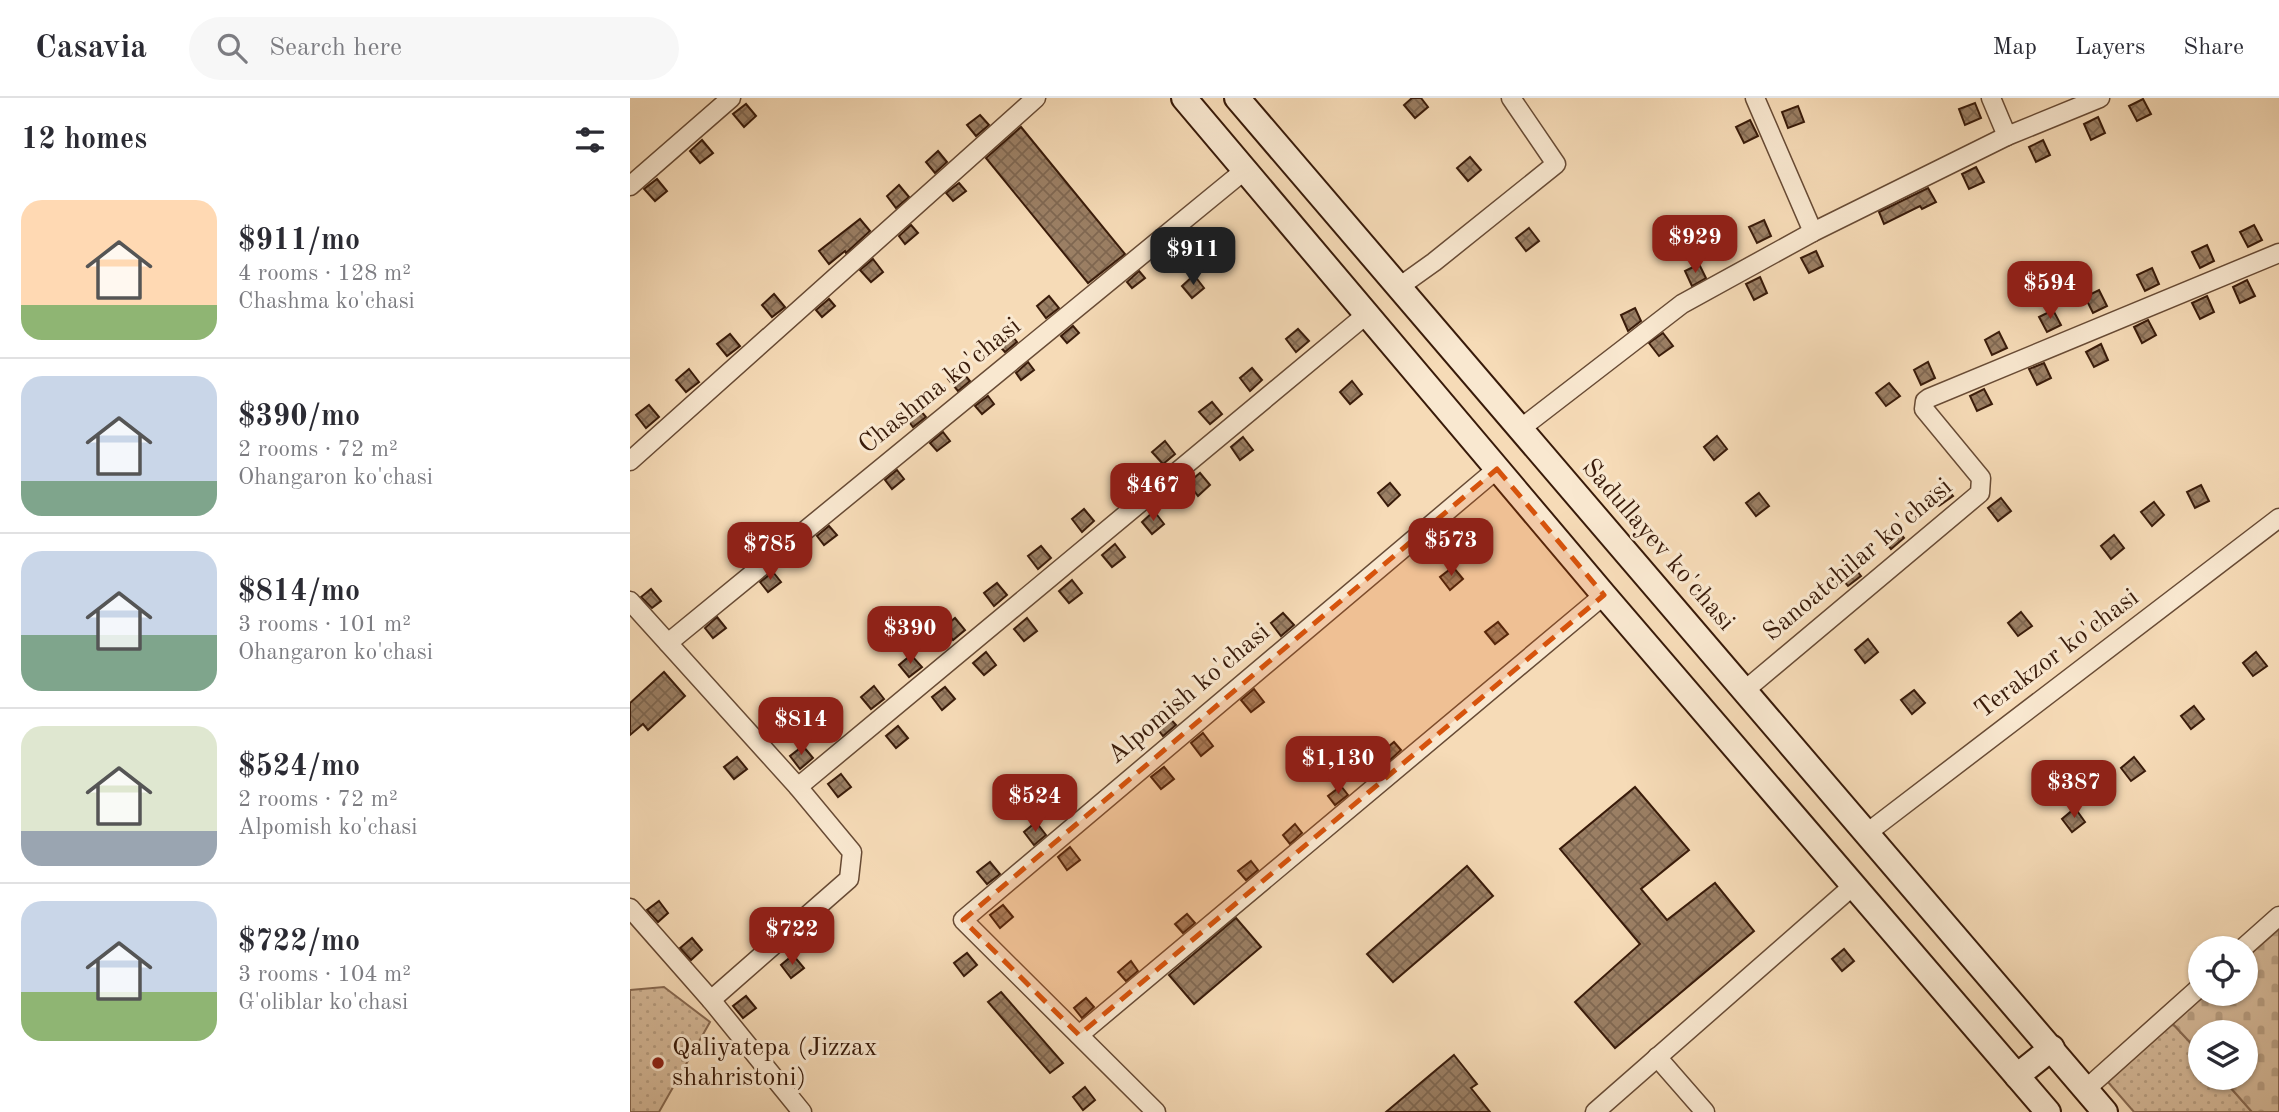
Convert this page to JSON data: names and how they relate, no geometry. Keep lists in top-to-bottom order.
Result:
{
  "streets": {
    "main road": ["Sadullayev ko'chasi"],
    "street": [
      "Chashma ko'chasi",
      "Sanoatchilar ko'chasi",
      "Terakzor ko'chasi",
      "Alpomish ko'chasi"
    ]
  },
  "crossings": [
    ["Sadullayev ko'chasi", "Sanoatchilar ko'chasi"],
    ["Sadullayev ko'chasi", "Terakzor ko'chasi"]
  ],
  "places": ["Qaliyatepa (Jizzax shahristoni)"],
  "page": {
    "header": "Casavia",
    "search": "Search here",
    "nav": ["Map", "Layers", "Share"],
    "heading": "12 homes",
    "list": [
      {
        "name": "$911/mo",
        "note": "4 rooms · 128 m² · Chashma ko'chasi"
      },
      {
        "name": "$390/mo",
        "note": "2 rooms · 72 m² · Ohangaron ko'chasi"
      },
      {
        "name": "$814/mo",
        "note": "3 rooms · 101 m² · Ohangaron ko'chasi"
      },
      {
        "name": "$524/mo",
        "note": "2 rooms · 72 m² · Alpomish ko'chasi"
      },
      {
        "name": "$722/mo",
        "note": "3 rooms · 104 m² · G'oliblar ko'chasi"
      }
    ],
    "price": [
      "$929",
      "$911",
      "$594",
      "$467",
      "$573",
      "$785",
      "$390",
      "$814",
      "$1,130",
      "$387",
      "$524",
      "$722"
    ]
  }
}
